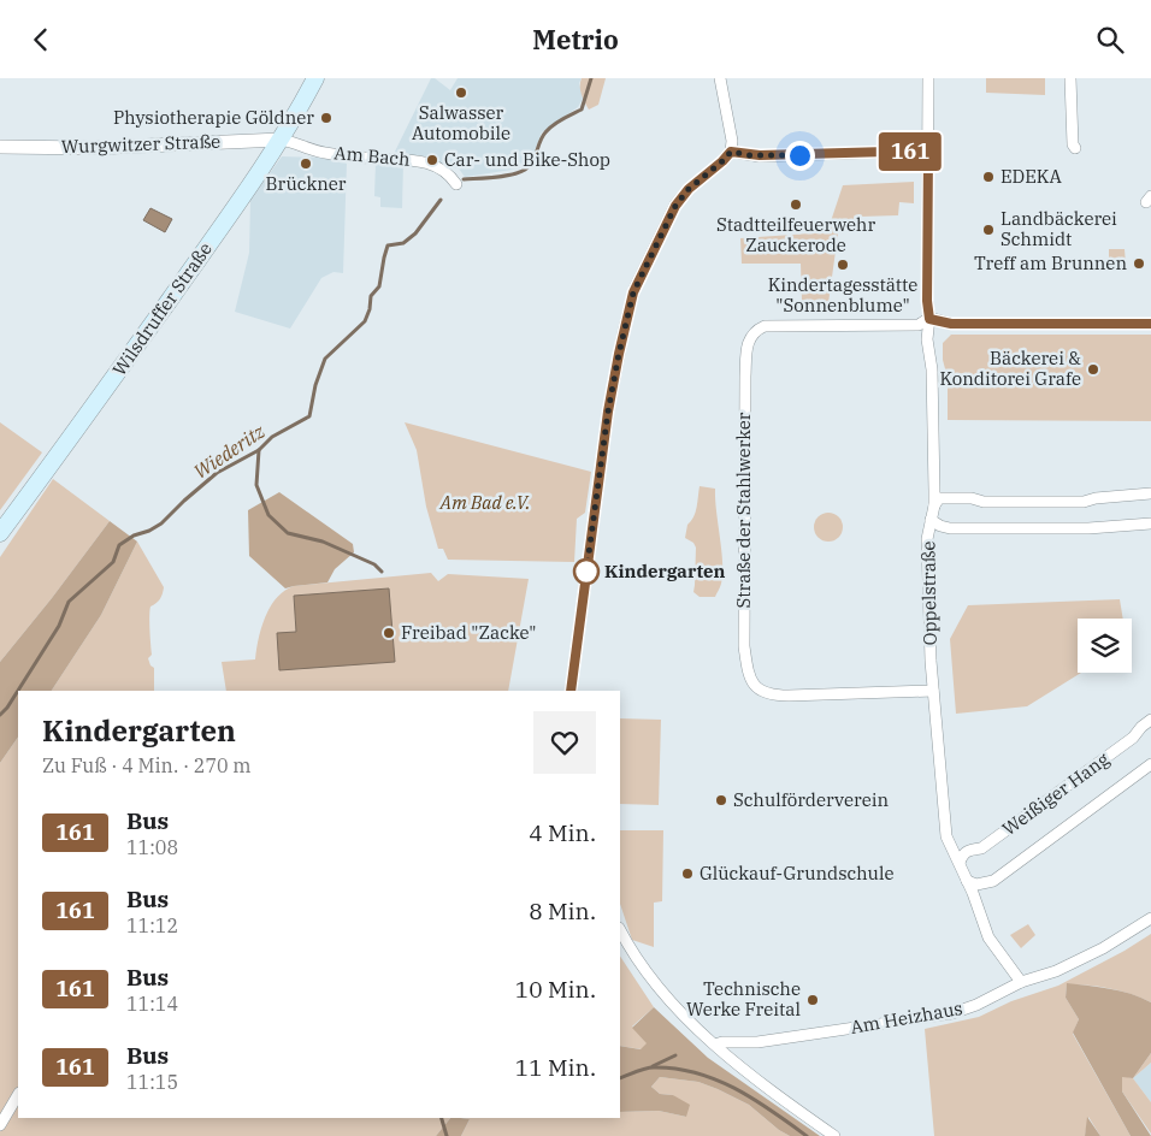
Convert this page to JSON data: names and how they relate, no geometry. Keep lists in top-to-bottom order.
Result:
{
  "streets": {
    "main road": ["Wilsdruffer Straße"],
    "street": [
      "Wurgwitzer Straße",
      "Am Bach",
      "Straße der Stahlwerker",
      "Oppelstraße",
      "Weißiger Hang",
      "Am Heizhaus"
    ]
  },
  "crossings": [
    ["Wurgwitzer Straße", "Am Bach"],
    ["Wurgwitzer Straße", "Wilsdruffer Straße"],
    ["Am Bach", "Wilsdruffer Straße"],
    ["Straße der Stahlwerker", "Oppelstraße"],
    ["Oppelstraße", "Weißiger Hang"],
    ["Oppelstraße", "Am Heizhaus"]
  ],
  "water": ["Wiederitz"],
  "parks": ["Am Bad e.V."],
  "places": [
    "Salwasser Automobile",
    "Physiotherapie Göldner",
    "Car- und Bike-Shop",
    "Brückner",
    "EDEKA",
    "Stadtteilfeuerwehr Zauckerode",
    "Landbäckerei Schmidt",
    "Treff am Brunnen",
    "Kindertagesstätte \"Sonnenblume\"",
    "Bäckerei & Konditorei Grafe",
    "Kindergarten",
    "Freibad \"Zacke\"",
    "Schulförderverein",
    "Glückauf-Grundschule",
    "Technische Werke Freital"
  ],
  "lines": ["bus line 161"],
  "page": {
    "header": "Metrio",
    "on_map": "161",
    "heading": ["Kindergarten", "Zu Fuß · 4 Min. · 270 m"],
    "list": [
      {
        "mark": "161",
        "name": "Bus",
        "note": "11:08",
        "value": "4 Min."
      },
      {
        "mark": "161",
        "name": "Bus",
        "note": "11:12",
        "value": "8 Min."
      },
      {
        "mark": "161",
        "name": "Bus",
        "note": "11:14",
        "value": "10 Min."
      },
      {
        "mark": "161",
        "name": "Bus",
        "note": "11:15",
        "value": "11 Min."
      }
    ]
  }
}
